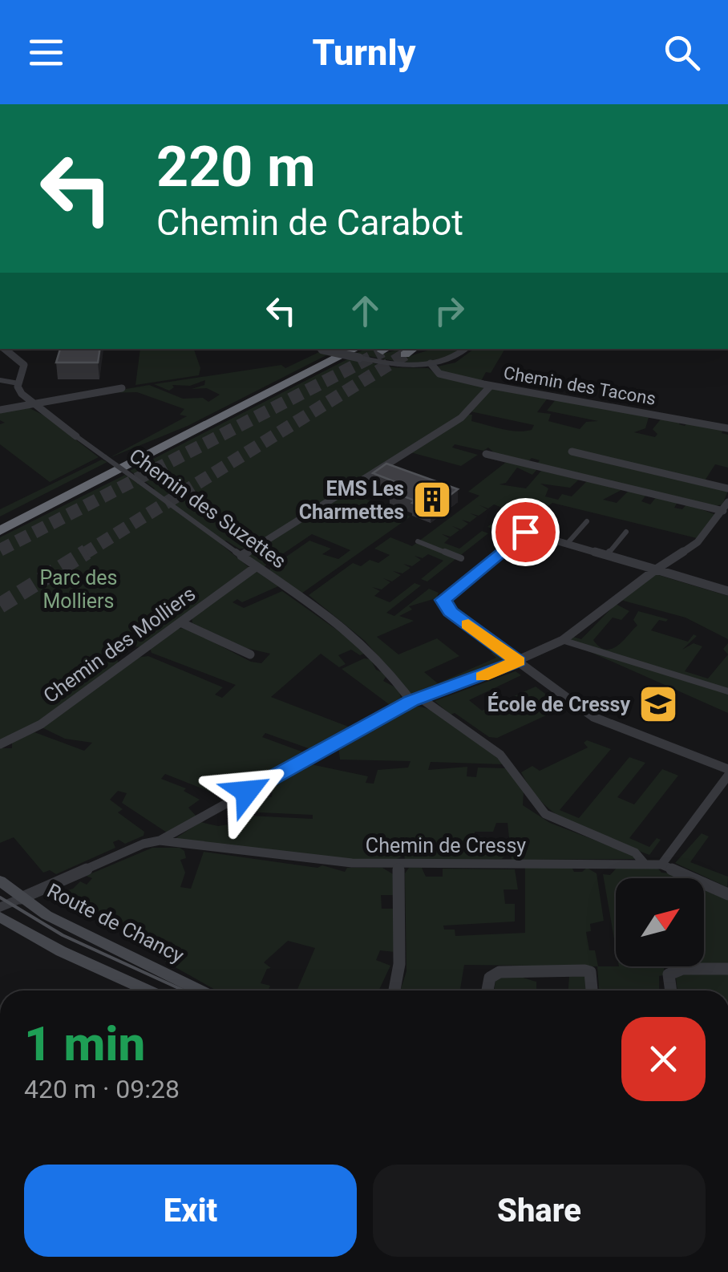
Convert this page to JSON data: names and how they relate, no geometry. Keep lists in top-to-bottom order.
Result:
{
  "streets": {
    "main road": ["Route de Chancy"],
    "street": [
      "Chemin des Tacons",
      "Chemin des Suzettes",
      "Chemin des Molliers",
      "Chemin de Cressy"
    ]
  },
  "crossings": [
    ["Chemin des Suzettes", "Chemin des Molliers"],
    ["Chemin des Suzettes", "Chemin de Cressy"]
  ],
  "parks": ["Parc des Molliers"],
  "places": {
    "building": ["EMS Les Charmettes"],
    "school or university": ["École de Cressy"]
  },
  "north": "top right",
  "page": {
    "header": "Turnly",
    "turn": ["220 m", "Chemin de Carabot"],
    "heading": ["1 min", "420 m · 09:28"],
    "buttons": ["Exit", "Share"]
  }
}
